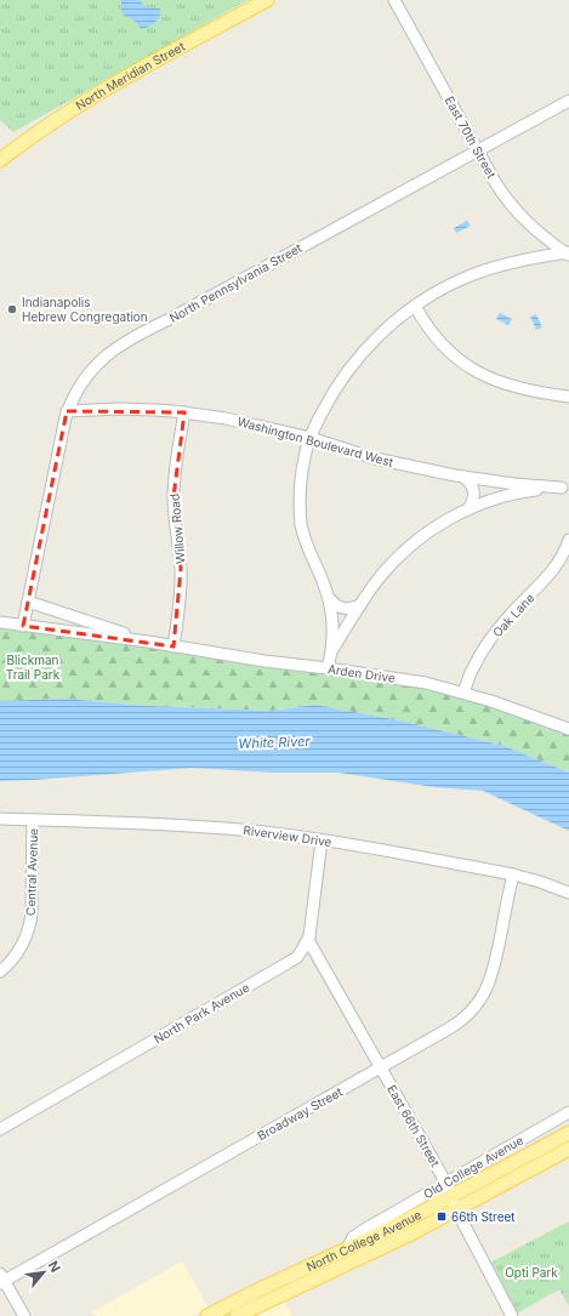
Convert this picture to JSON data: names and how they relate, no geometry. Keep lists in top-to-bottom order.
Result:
{
  "streets": {
    "main road": ["North Meridian Street", "North College Avenue"],
    "street": [
      "East 70th Street",
      "North Pennsylvania Street",
      "Washington Boulevard West",
      "Willow Road",
      "Oak Lane",
      "Arden Drive",
      "Riverview Drive",
      "Central Avenue",
      "North Park Avenue",
      "Broadway Street",
      "East 66th Street",
      "Old College Avenue"
    ]
  },
  "crossings": [
    ["East 70th Street", "North Pennsylvania Street"],
    ["North Pennsylvania Street", "Washington Boulevard West"],
    ["North Pennsylvania Street", "Arden Drive"],
    ["Washington Boulevard West", "Willow Road"],
    ["Willow Road", "Arden Drive"],
    ["Oak Lane", "Arden Drive"],
    ["Riverview Drive", "Central Avenue"],
    ["Riverview Drive", "North Park Avenue"],
    ["Riverview Drive", "Broadway Street"],
    ["North Park Avenue", "East 66th Street"],
    ["Broadway Street", "East 66th Street"],
    ["East 66th Street", "Old College Avenue"],
    ["East 66th Street", "North College Avenue"],
    ["Old College Avenue", "North College Avenue"]
  ],
  "water": ["White River"],
  "parks": ["Blickman Trail Park", "Opti Park"],
  "places": {
    "other": ["Indianapolis Hebrew Congregation"],
    "transit": ["66th Street"]
  },
  "north": "top right"
}
